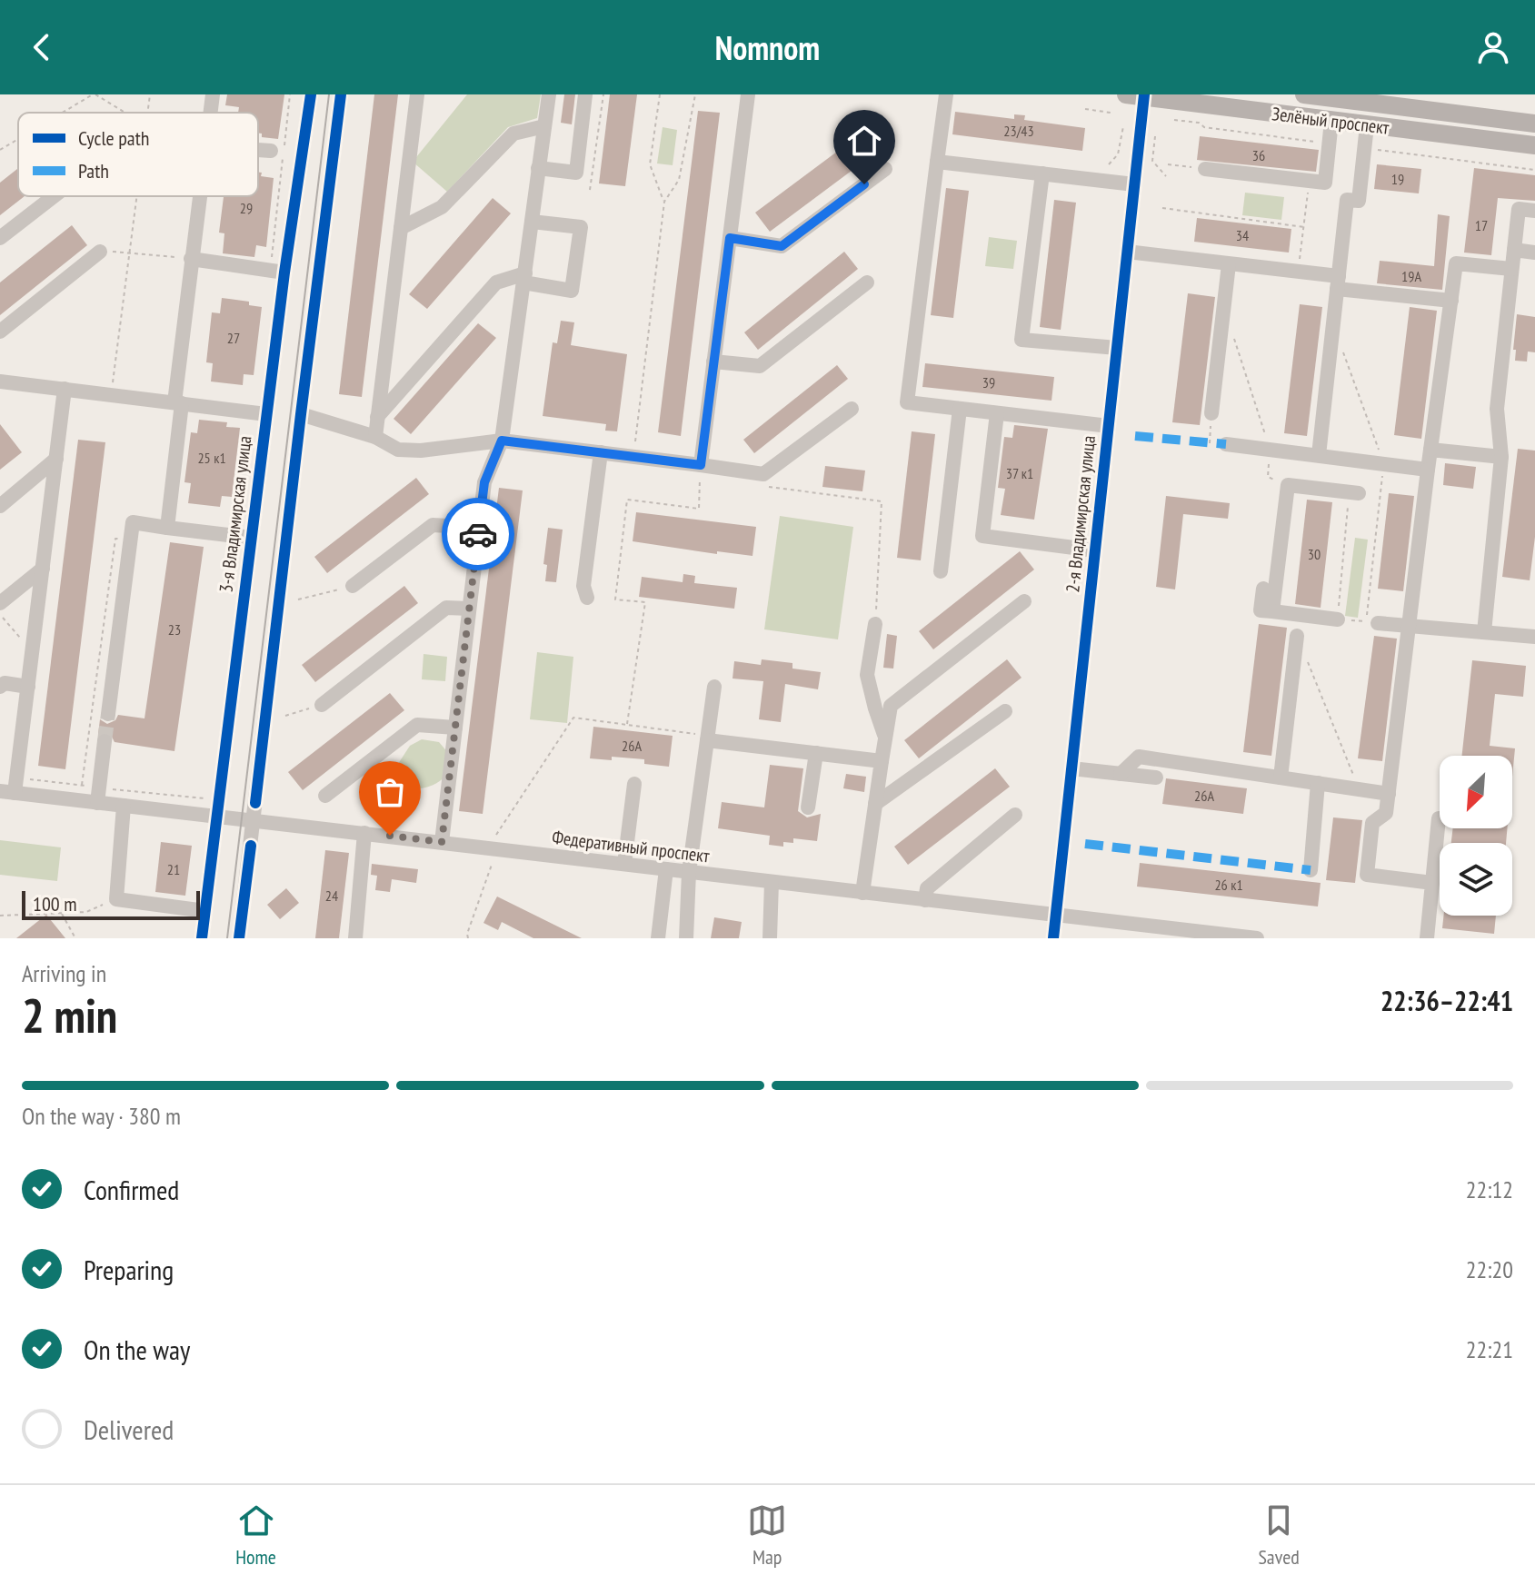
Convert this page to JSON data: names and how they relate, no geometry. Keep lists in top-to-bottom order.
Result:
{
  "streets": {
    "main road": ["Зелёный проспект"],
    "street": ["3-я Владимирская улица", "2-я Владимирская улица", "Федеративный проспект"]
  },
  "crossings": [
    ["Зелёный проспект", "2-я Владимирская улица"],
    ["3-я Владимирская улица", "Федеративный проспект"],
    ["2-я Владимирская улица", "Федеративный проспект"]
  ],
  "house_numbers": [
    "23/43",
    "36",
    "19",
    "29",
    "17",
    "34",
    "19А",
    "27",
    "39",
    "25 к1",
    "37 к1",
    "30",
    "23",
    "26А",
    "26А",
    "21",
    "26 к1",
    "24"
  ],
  "legend": ["Cycle path", "Path"],
  "scale_bar": "100 m",
  "north": "bottom left",
  "page": {
    "header": "Nomnom",
    "scale": "100 m",
    "heading": ["2 min", "Arriving in", "22:36–22:41"],
    "bar": "On the way · 380 m",
    "list": [
      ["Confirmed", "22:12"],
      ["Preparing", "22:20"],
      ["On the way", "22:21"],
      "Delivered"
    ],
    "tabs": ["Home", "Map", "Saved"]
  }
}
